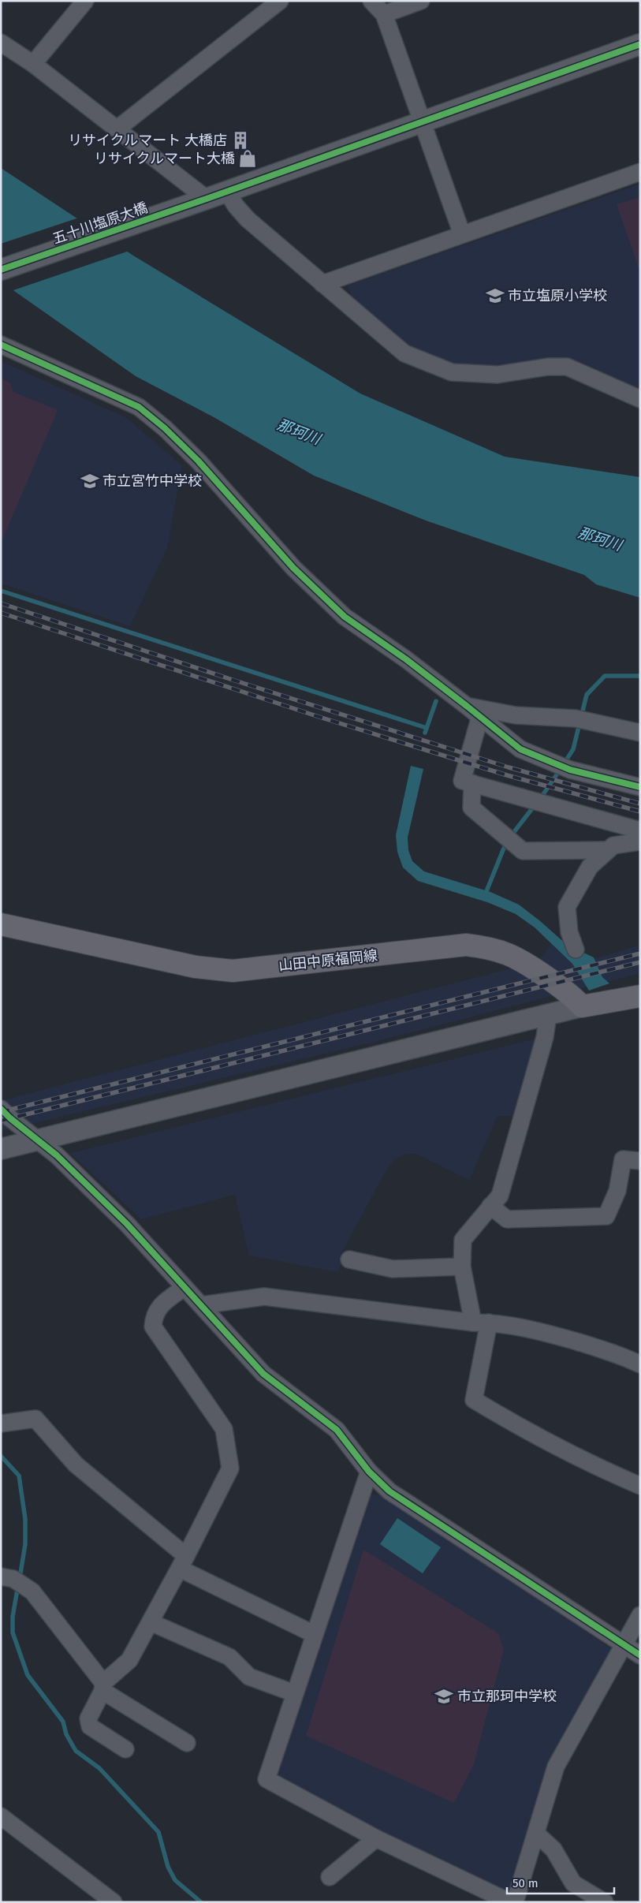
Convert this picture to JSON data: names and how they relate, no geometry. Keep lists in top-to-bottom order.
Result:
{
  "streets": {
    "main road": ["山田中原福岡線"],
    "street": ["五十川塩原大橋"]
  },
  "water": ["那珂川"],
  "places": {
    "building": ["リサイクルマート 大橋店"],
    "shop": ["リサイクルマート大橋"],
    "school or university": ["市立塩原小学校", "市立宮竹中学校", "市立那珂中学校"]
  },
  "scale_bar": "50 m"
}
